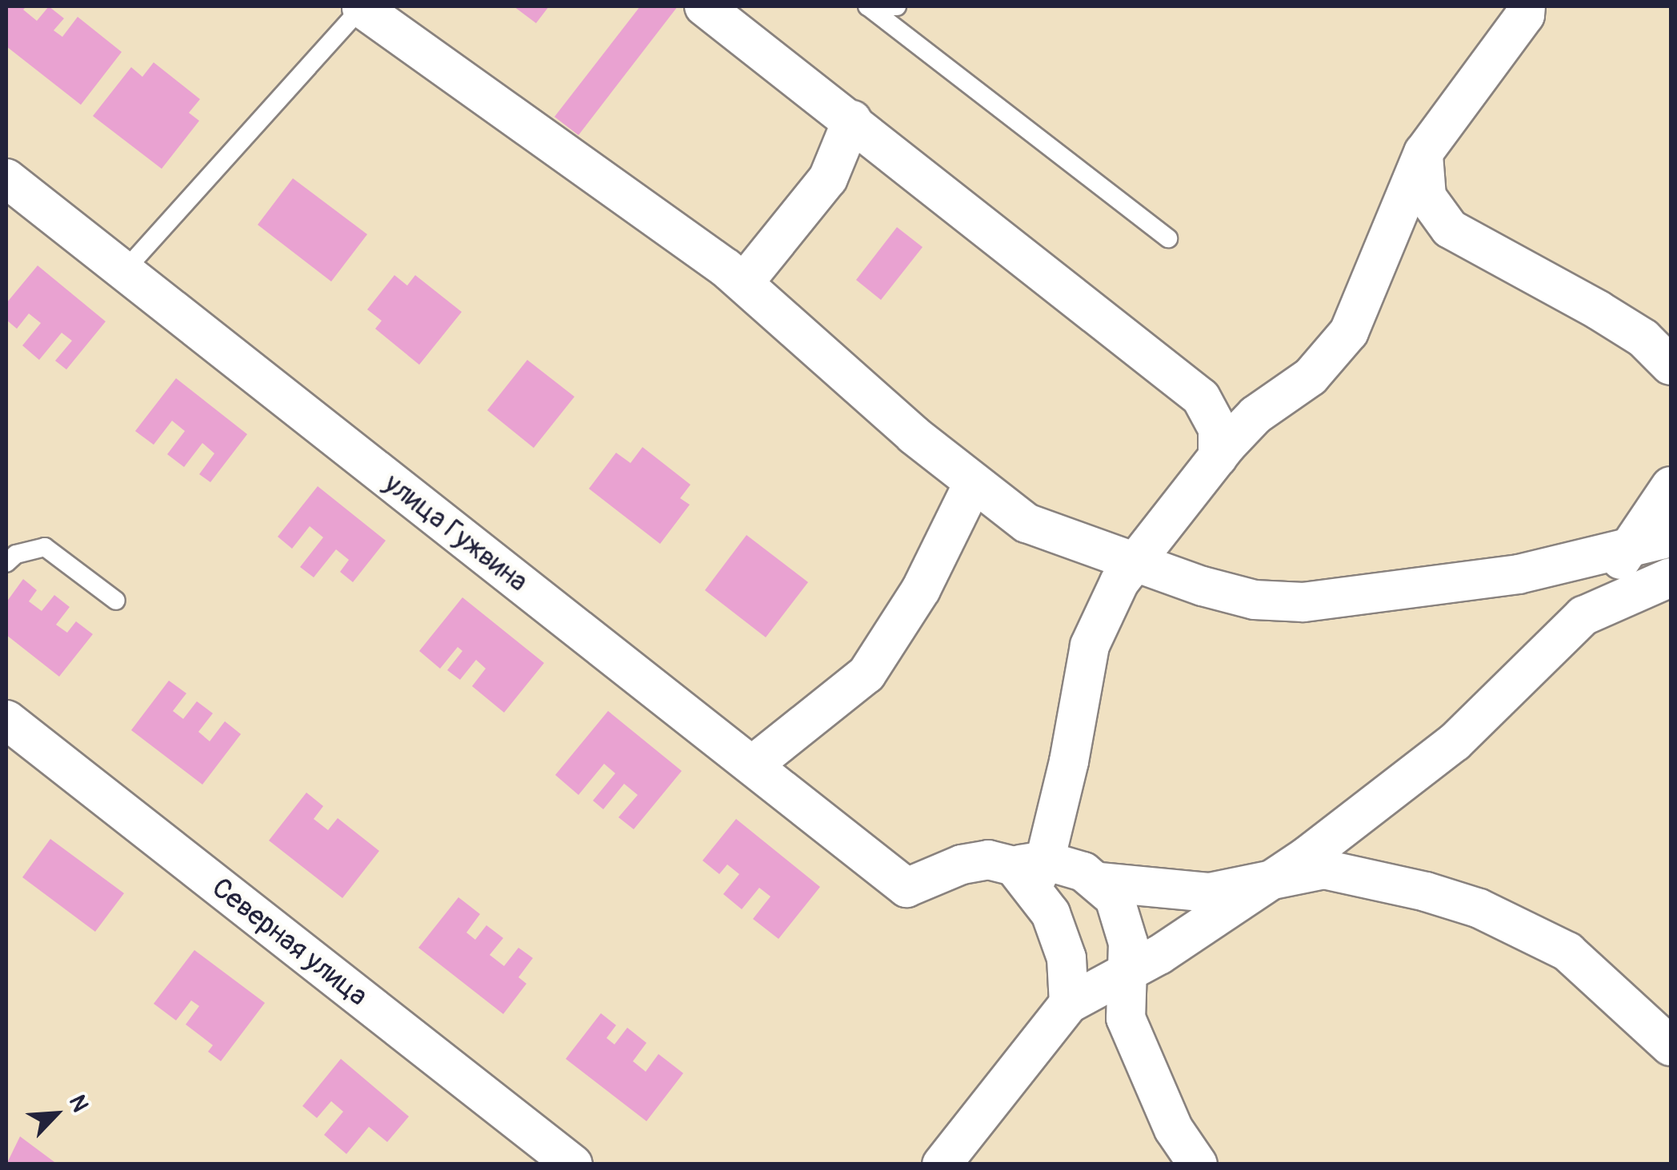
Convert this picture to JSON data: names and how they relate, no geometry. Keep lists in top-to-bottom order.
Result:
{
  "streets": {
    "street": ["улица Гужвина", "Северная улица"]
  },
  "north": "top right"
}
